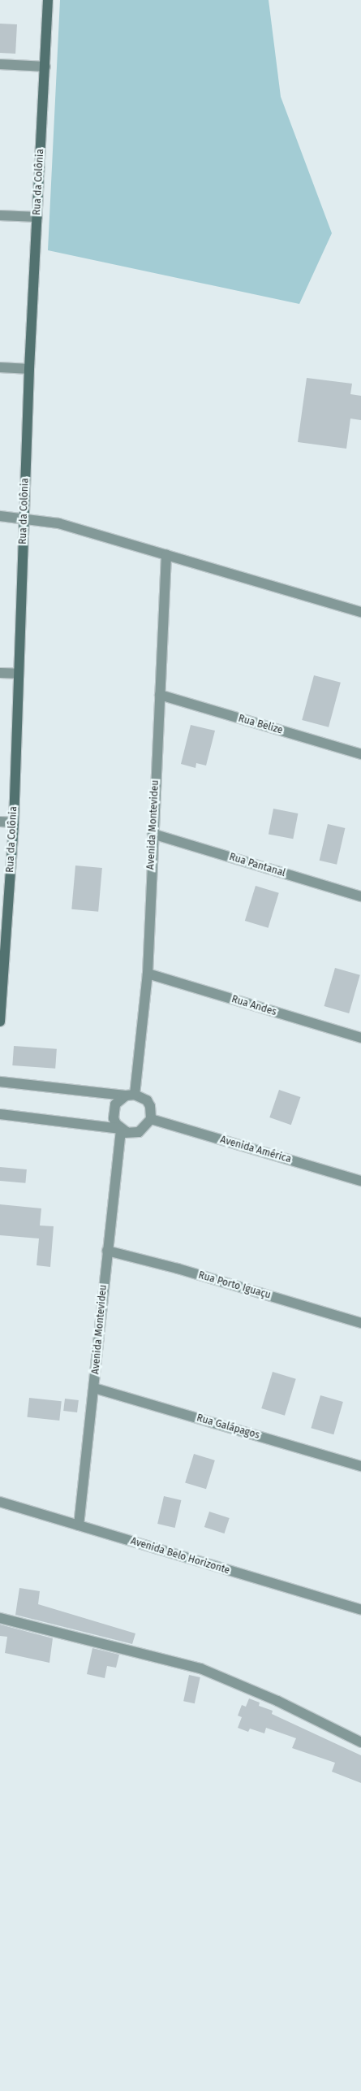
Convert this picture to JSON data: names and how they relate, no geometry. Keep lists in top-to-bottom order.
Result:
{
  "streets": {
    "main road": ["Rua da Colônia"],
    "street": [
      "Rua Belize",
      "Avenida Montevideu",
      "Rua Pantanal",
      "Rua Andes",
      "Avenida América",
      "Rua Porto Iguaçu",
      "Rua Galápagos",
      "Avenida Belo Horizonte"
    ]
  },
  "crossings": [
    ["Rua Belize", "Avenida Montevideu"],
    ["Avenida Montevideu", "Rua Pantanal"],
    ["Avenida Montevideu", "Rua Andes"],
    ["Avenida Montevideu", "Avenida América"],
    ["Avenida Montevideu", "Rua Porto Iguaçu"],
    ["Avenida Montevideu", "Rua Galápagos"],
    ["Avenida Montevideu", "Avenida Belo Horizonte"]
  ]
}
